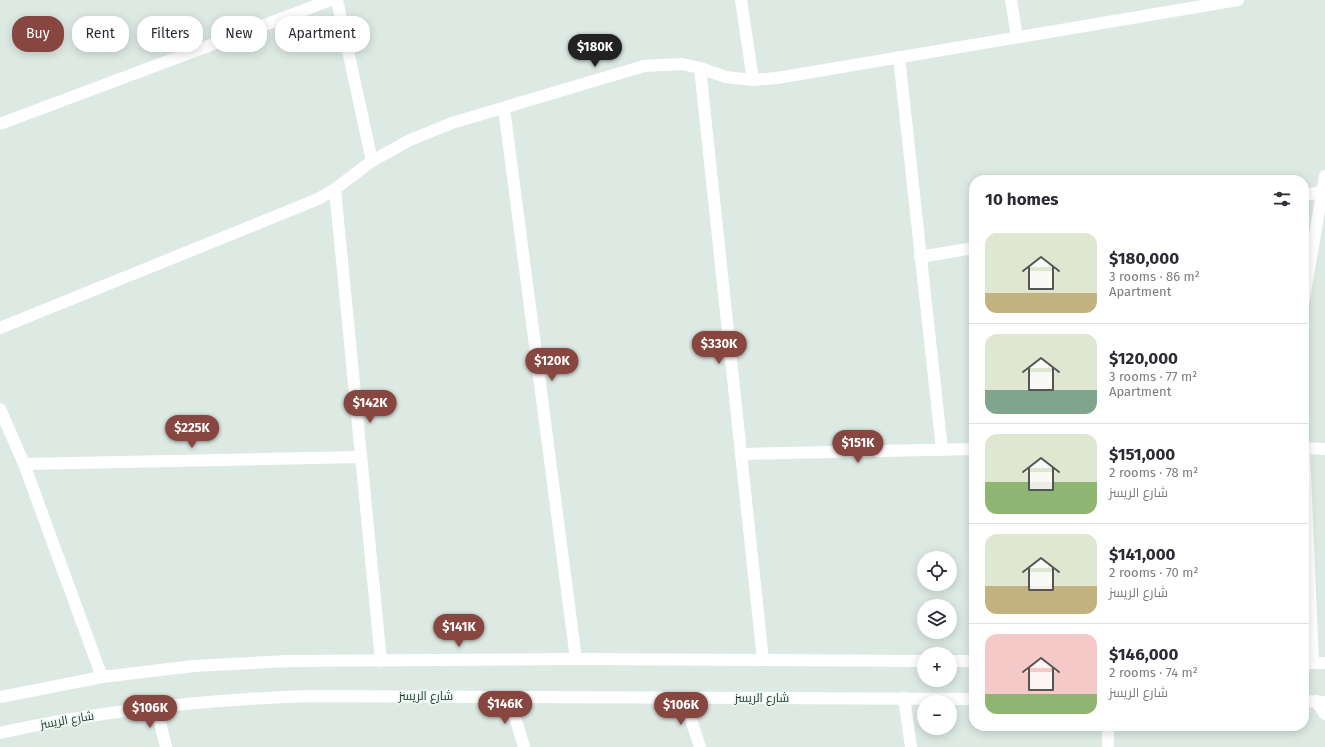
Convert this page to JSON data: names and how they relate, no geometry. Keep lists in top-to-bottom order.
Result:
{
  "streets": {
    "street": ["شارع الريسز"]
  },
  "page": {
    "chip": [
      "Buy",
      "Rent",
      "Filters",
      "New",
      "Apartment"
    ],
    "price": [
      "$180K",
      "$330K",
      "$120K",
      "$142K",
      "$225K",
      "$151K",
      "$141K",
      "$146K",
      "$106K",
      "$106K"
    ],
    "heading": "10 homes",
    "list": [
      {
        "name": "$180,000",
        "note": "3 rooms · 86 m² · Apartment"
      },
      {
        "name": "$120,000",
        "note": "3 rooms · 77 m² · Apartment"
      },
      {
        "name": "$151,000",
        "note": "2 rooms · 78 m² · شارع الريسز"
      },
      {
        "name": "$141,000",
        "note": "2 rooms · 70 m² · شارع الريسز"
      },
      {
        "name": "$146,000",
        "note": "2 rooms · 74 m² · شارع الريسز"
      }
    ],
    "map_buttons": ["+", "−"]
  }
}
